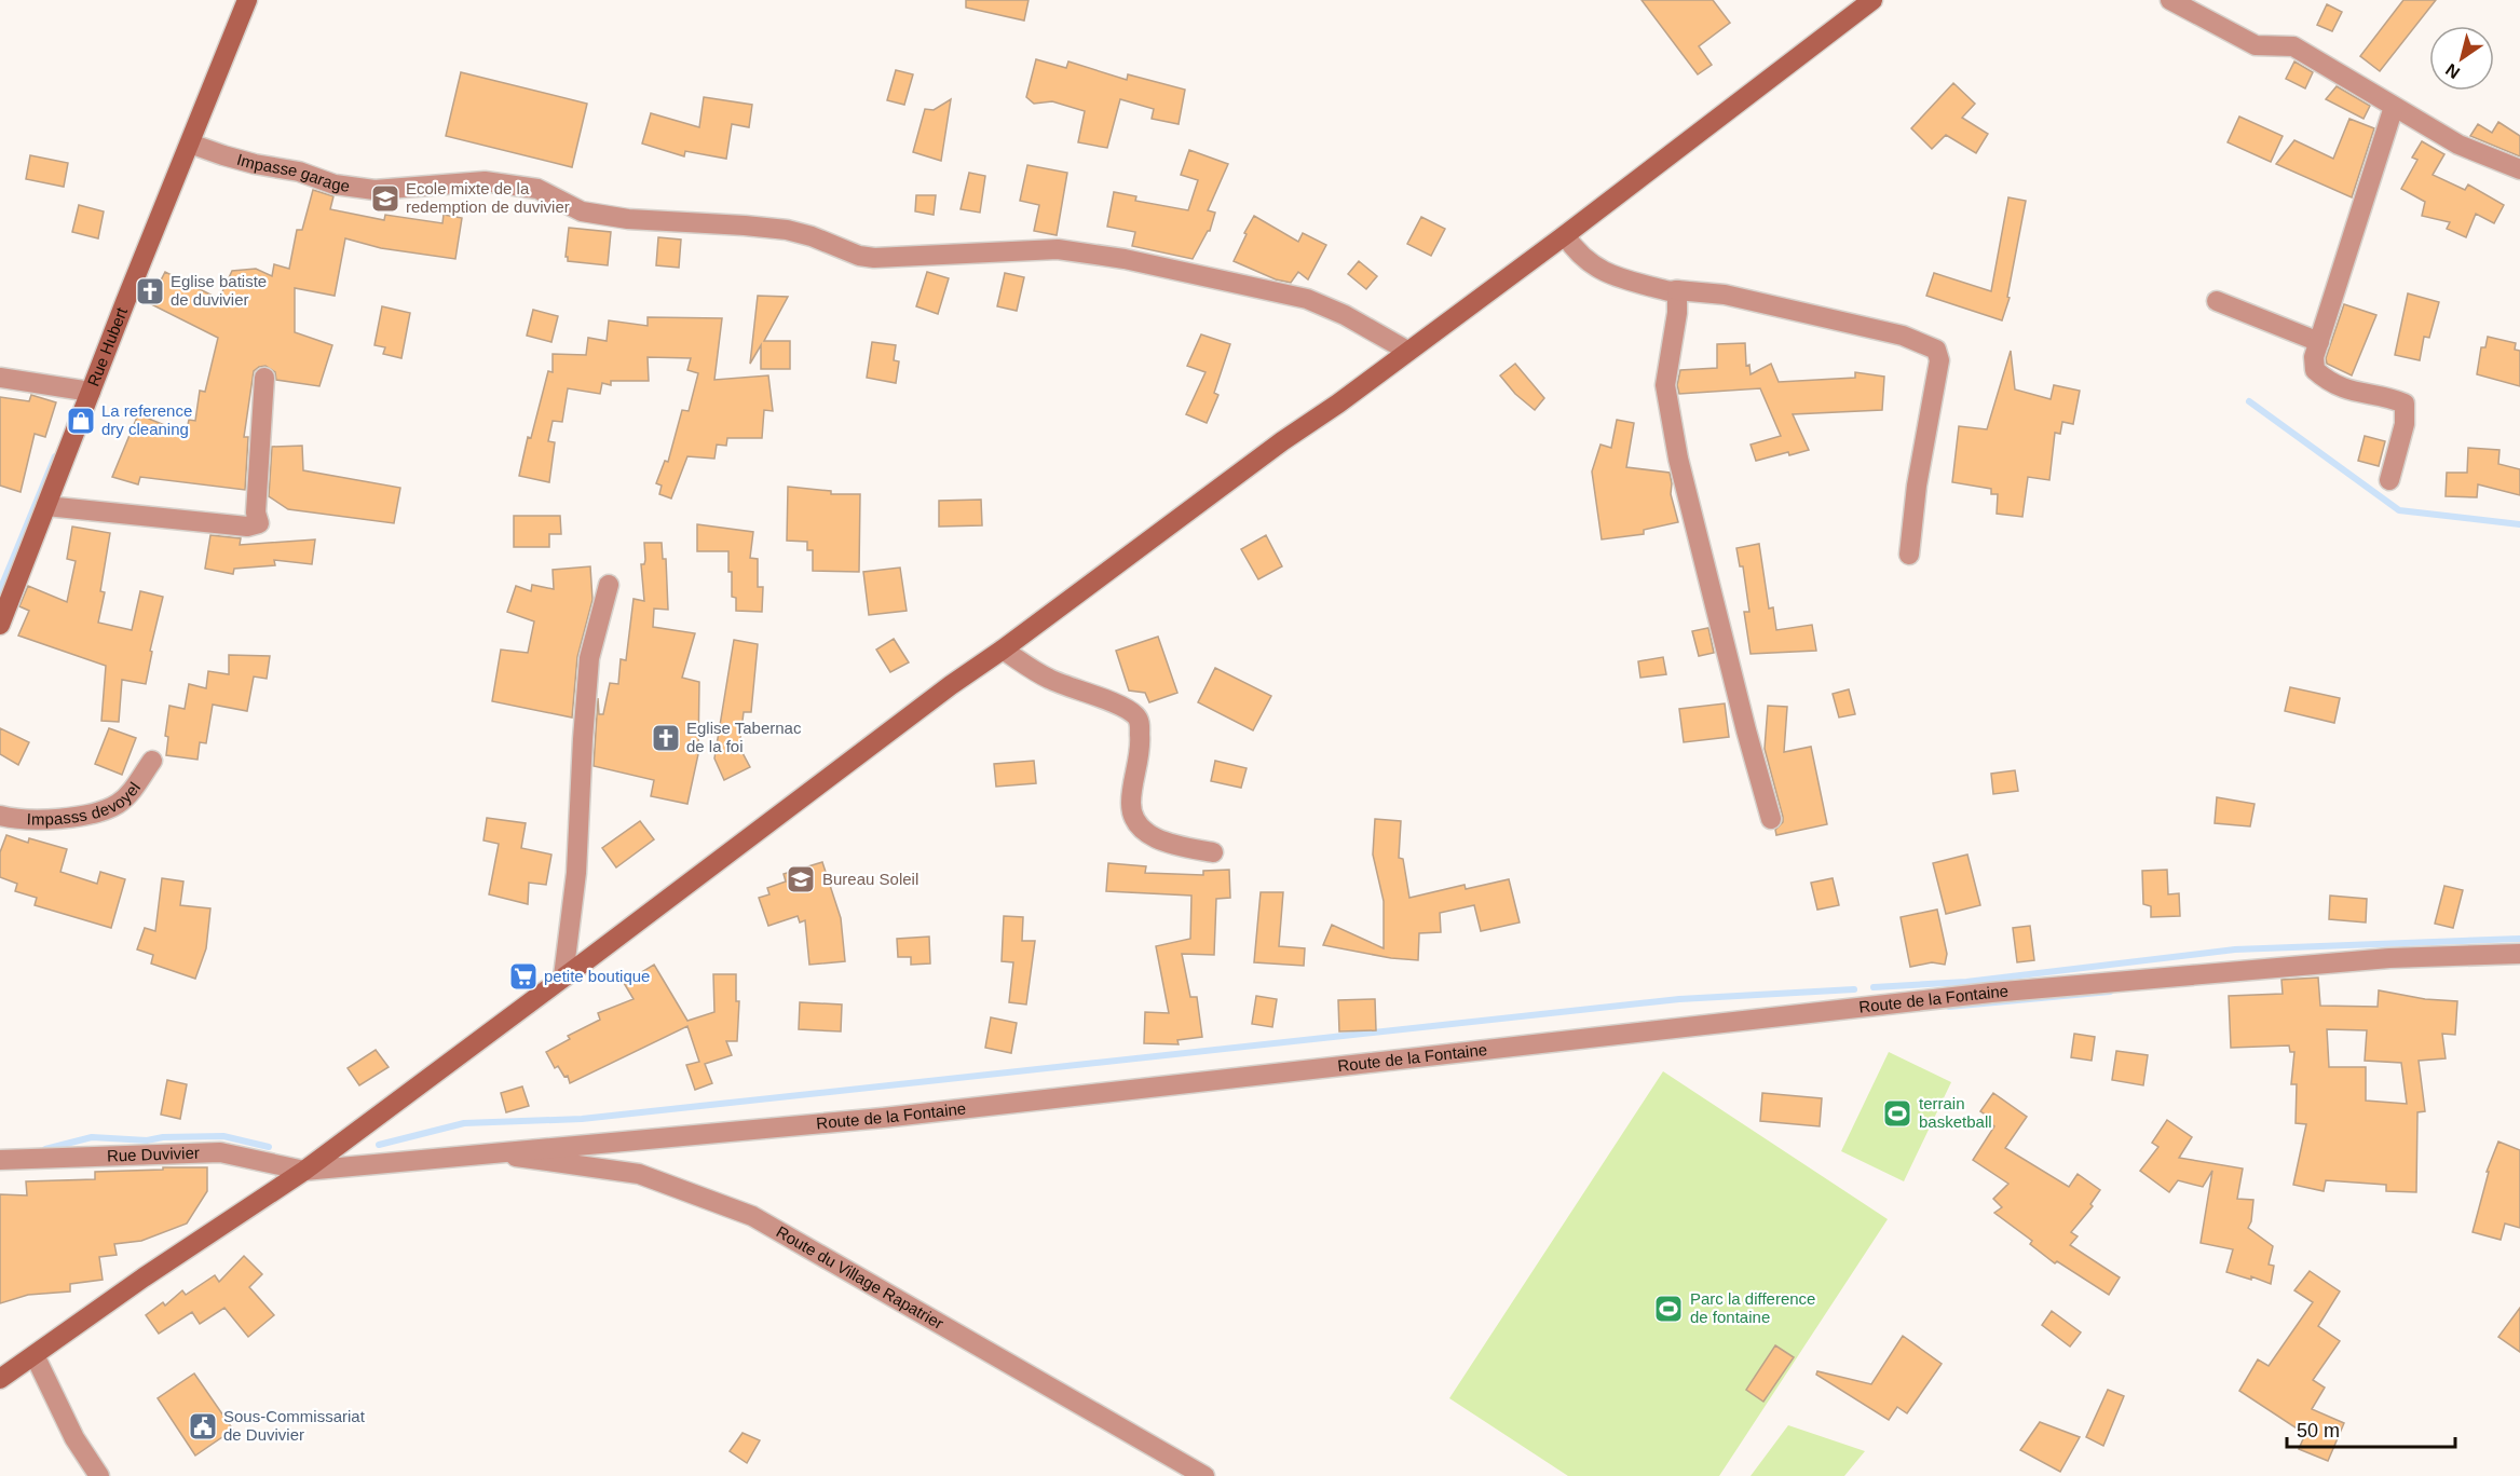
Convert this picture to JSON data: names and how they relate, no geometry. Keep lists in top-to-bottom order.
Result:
{
  "streets": {
    "main road": ["Rue Hubert"],
    "street": [
      "Impasse garage",
      "Impasss devoyel",
      "Route de la Fontaine",
      "Rue Duvivier",
      "Route du Village Rapatrier"
    ]
  },
  "crossings": [
    ["Impasse garage", "Rue Hubert"],
    ["Route de la Fontaine", "Rue Duvivier"],
    ["Route de la Fontaine", "Route du Village Rapatrier"]
  ],
  "places": {
    "school or university": ["Ecole mixte de la redemption de duvivier", "Bureau Soleil"],
    "church": ["Eglise batiste de duvivier", "Eglise Tabernac de la foi"],
    "shop": ["La reference dry cleaning"],
    "supermarket": ["petite boutique"],
    "sports": ["terrain basketball", "Parc la difference de fontaine"],
    "public building": ["Sous-Commissariat de Duvivier"]
  },
  "scale_bar": "50 m",
  "north": "bottom left"
}
